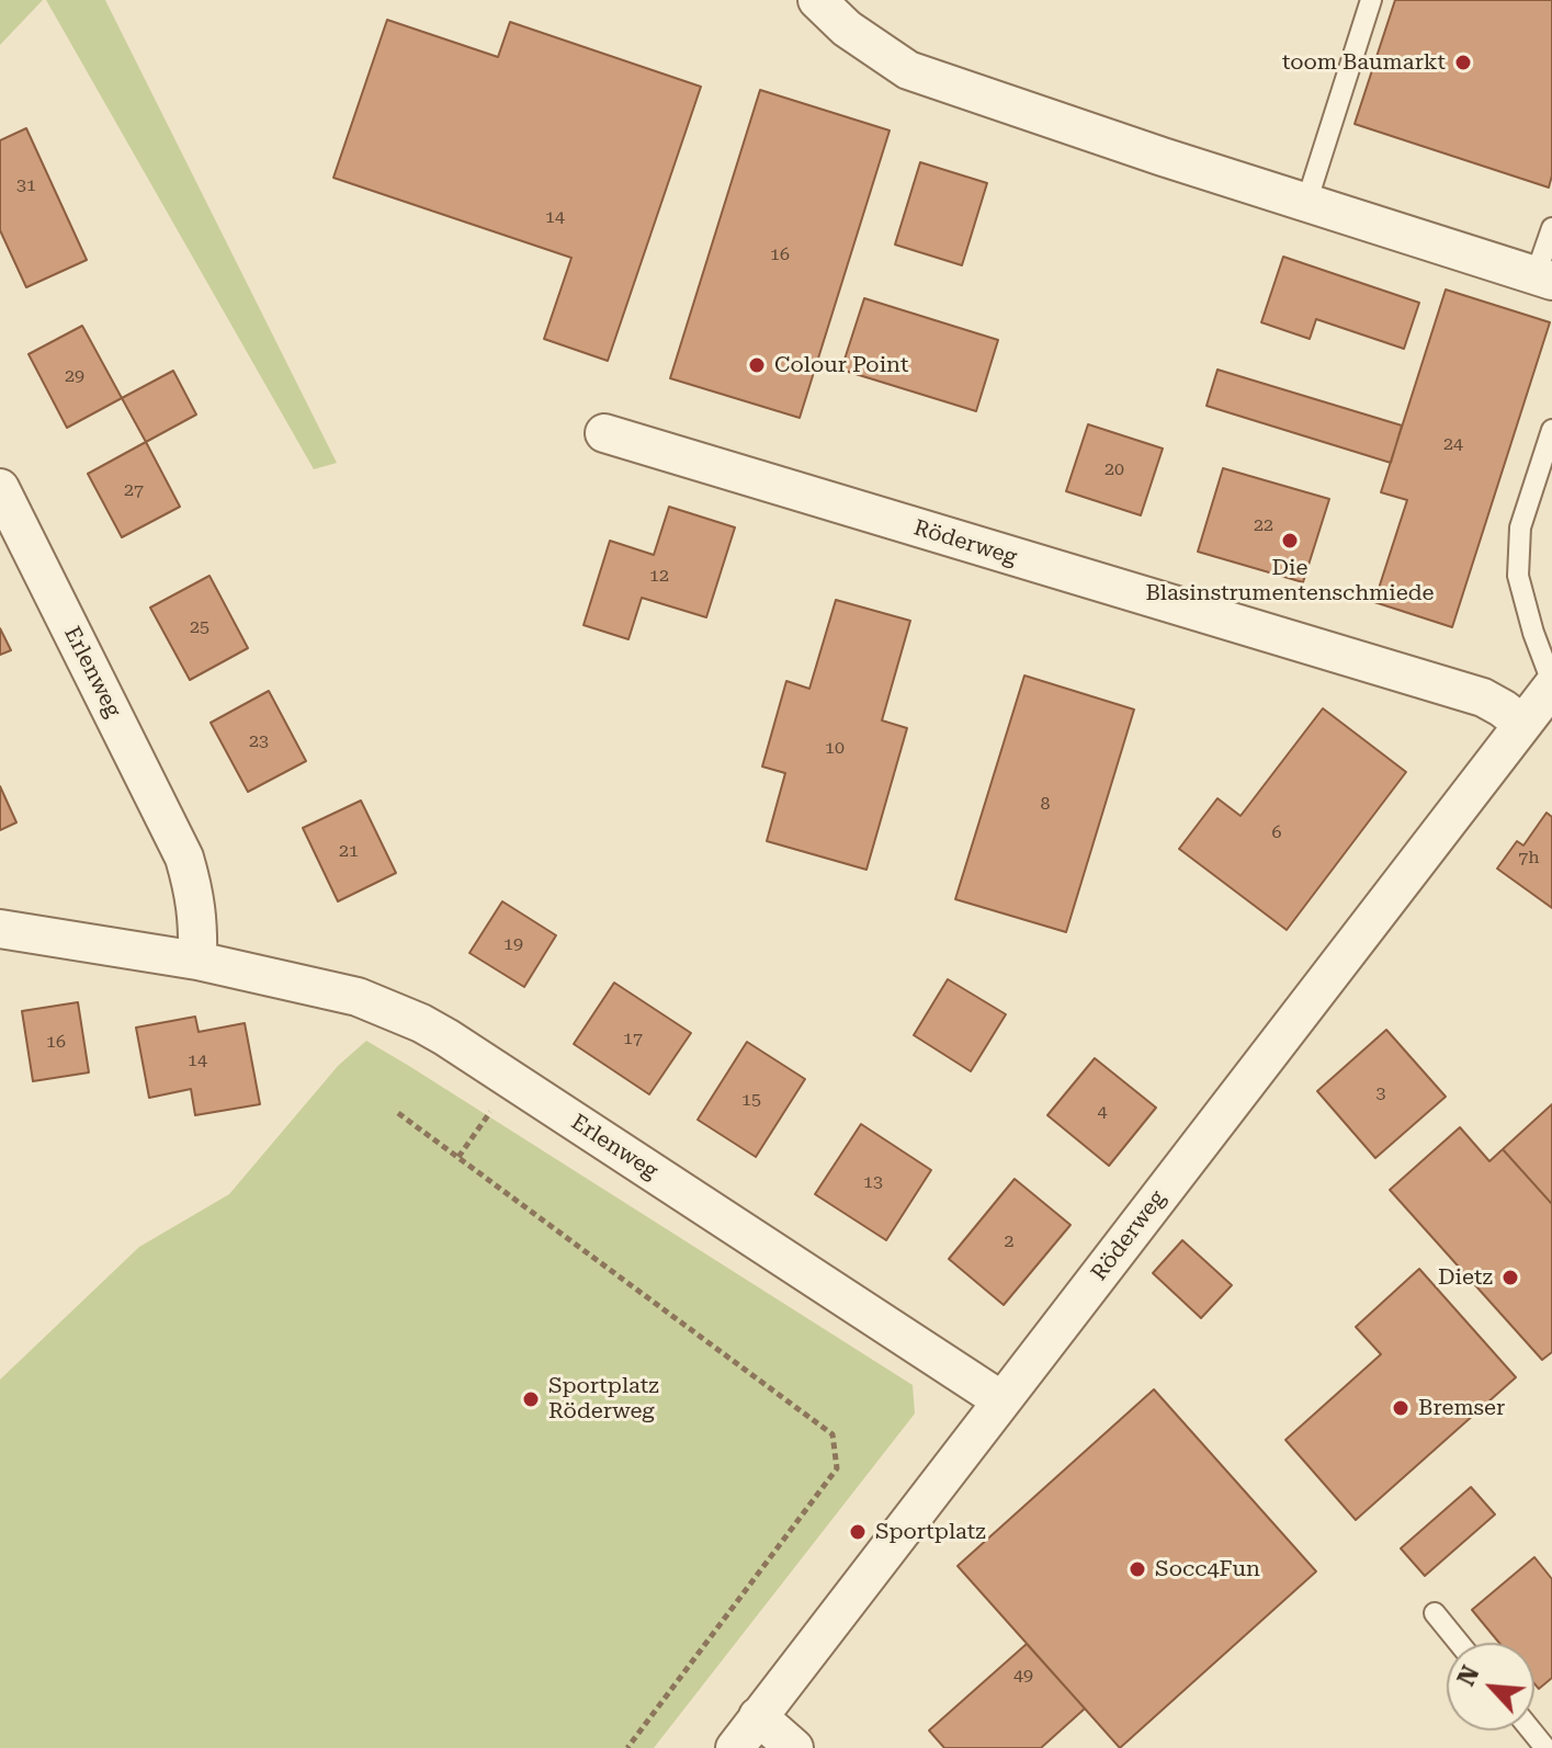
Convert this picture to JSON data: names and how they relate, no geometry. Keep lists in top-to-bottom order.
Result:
{
  "streets": {
    "street": ["Röderweg", "Erlenweg"]
  },
  "crossings": [
    ["Röderweg", "Erlenweg"]
  ],
  "places": [
    "toom Baumarkt",
    "Colour Point",
    "Die Blasinstrumentenschmiede",
    "Dietz",
    "Sportplatz Röderweg",
    "Bremser",
    "Sportplatz",
    "Socc4Fun"
  ],
  "house_numbers": [
    "31",
    "14",
    "16",
    "29",
    "24",
    "20",
    "27",
    "22",
    "12",
    "25",
    "23",
    "10",
    "8",
    "6",
    "21",
    "7h",
    "19",
    "17",
    "16",
    "14",
    "3",
    "15",
    "4",
    "13",
    "2",
    "49"
  ],
  "north": "top left"
}
